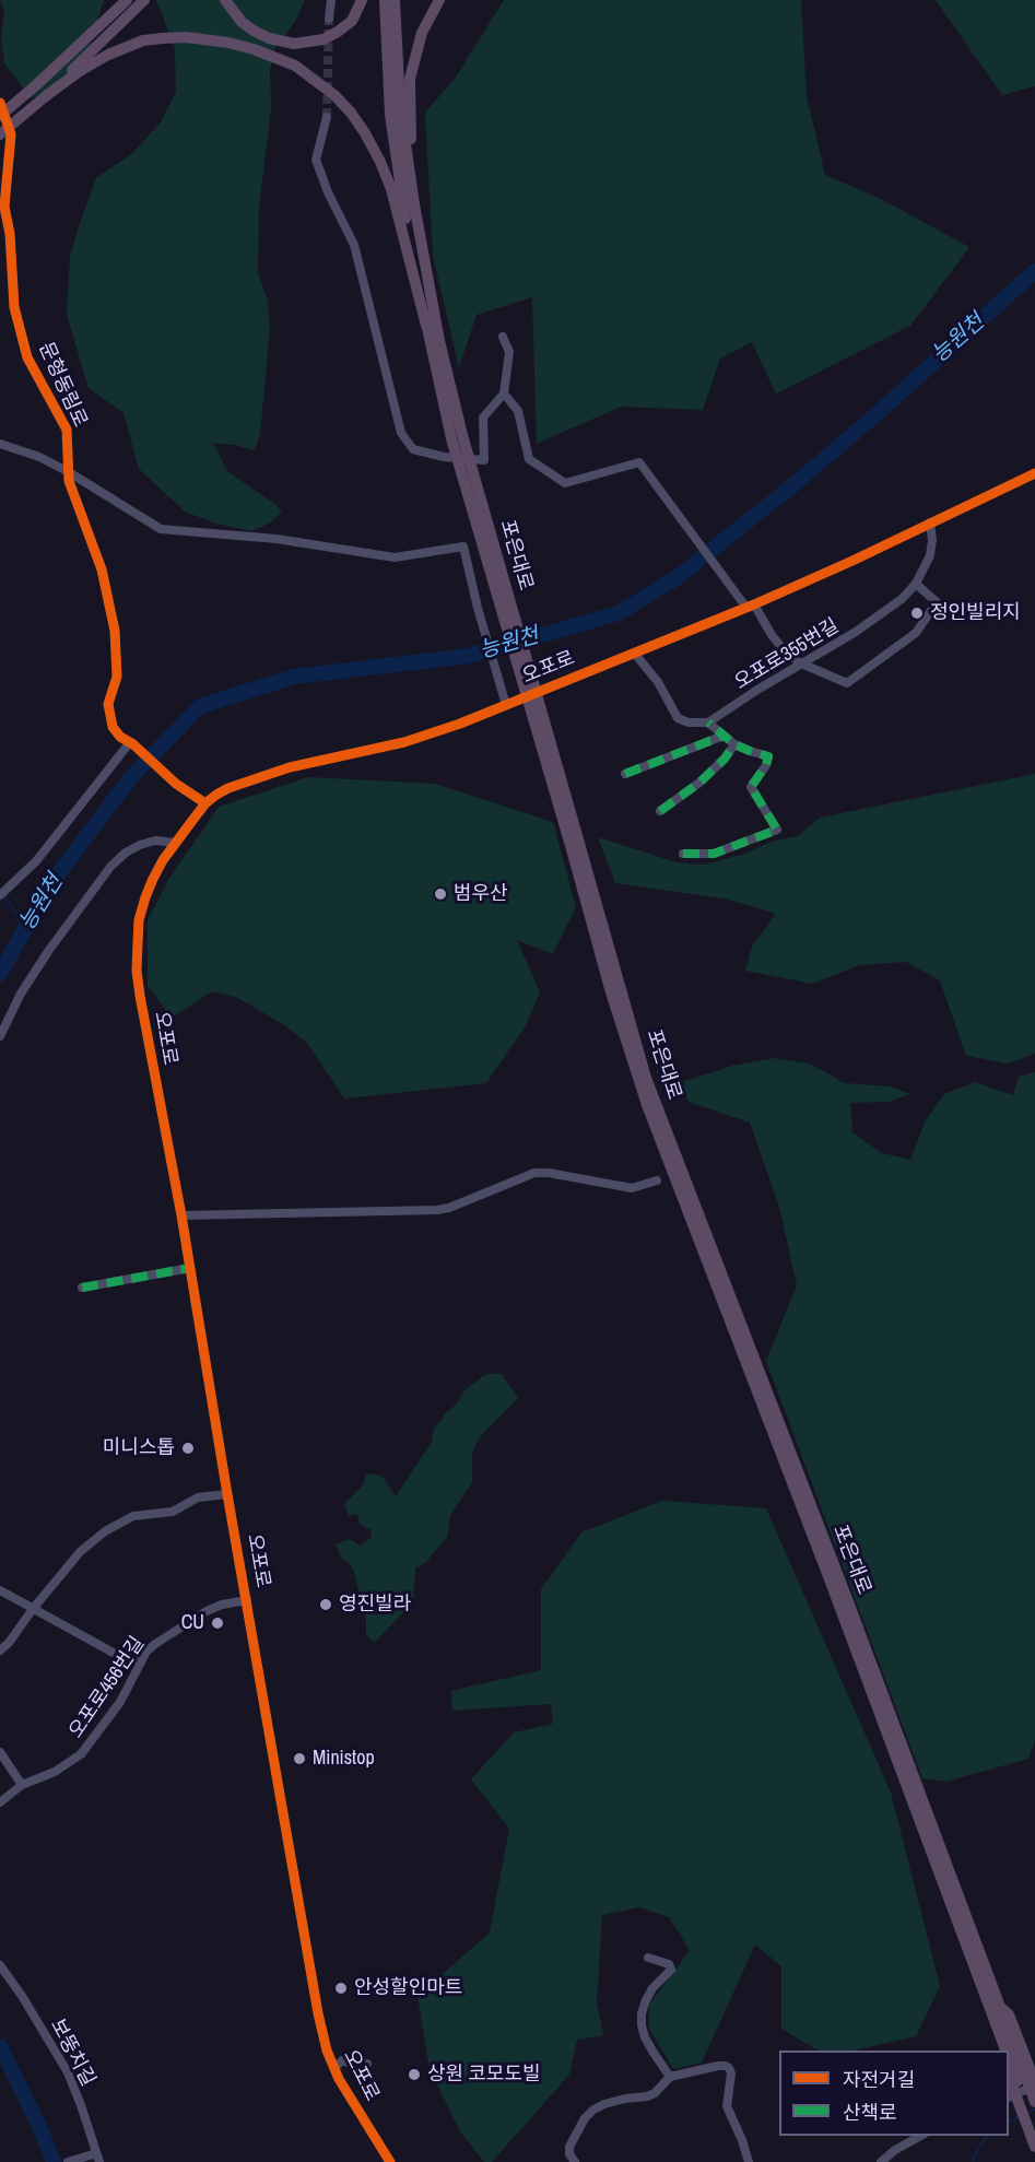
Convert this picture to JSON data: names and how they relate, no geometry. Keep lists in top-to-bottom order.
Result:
{
  "streets": {
    "highway": ["포은대로"],
    "street": [
      "문형동림로",
      "오포로355번길",
      "오포로",
      "오포로456번길",
      "보뚱치길"
    ]
  },
  "crossings": [
    ["문형동림로", "오포로"],
    ["오포로355번길", "오포로"],
    ["오포로", "오포로456번길"]
  ],
  "water": ["능원천"],
  "places": [
    "정인빌리지",
    "범우산",
    "미니스톱",
    "영진빌라",
    "CU",
    "Ministop",
    "안성할인마트",
    "상원 코모도빌"
  ],
  "legend": ["자전거길", "산책로"]
}
